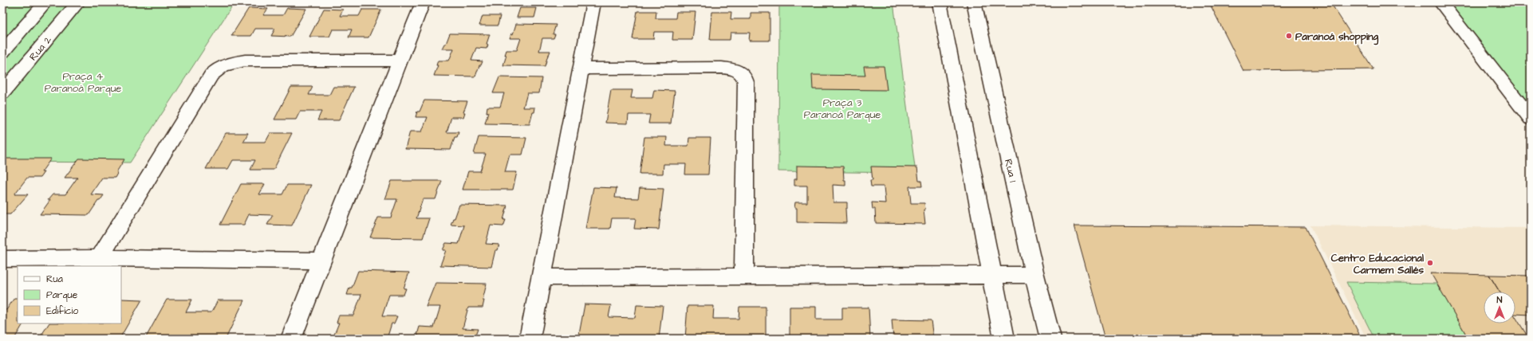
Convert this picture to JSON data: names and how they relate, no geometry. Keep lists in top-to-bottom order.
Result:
{
  "streets": {
    "street": ["Rua 2", "Rua 1"]
  },
  "parks": ["Praça 4 Paranoá Parque", "Praça 3 Paranoá Parque"],
  "places": ["Paranoá shopping", "Centro Educacional Carmem Sallés"],
  "legend": ["Rua", "Parque", "Edifício"],
  "north": "top"
}
